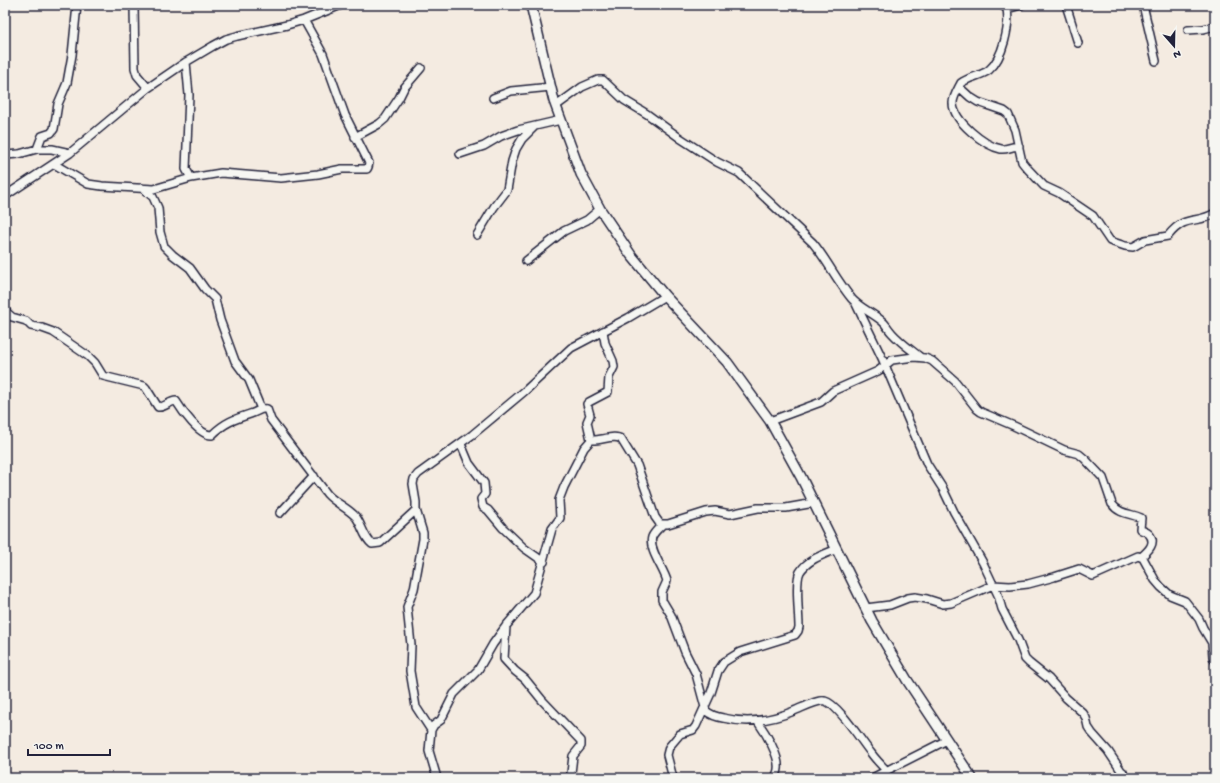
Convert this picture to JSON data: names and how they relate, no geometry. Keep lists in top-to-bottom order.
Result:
{
  "scale_bar": "100 m",
  "north": "bottom"
}
